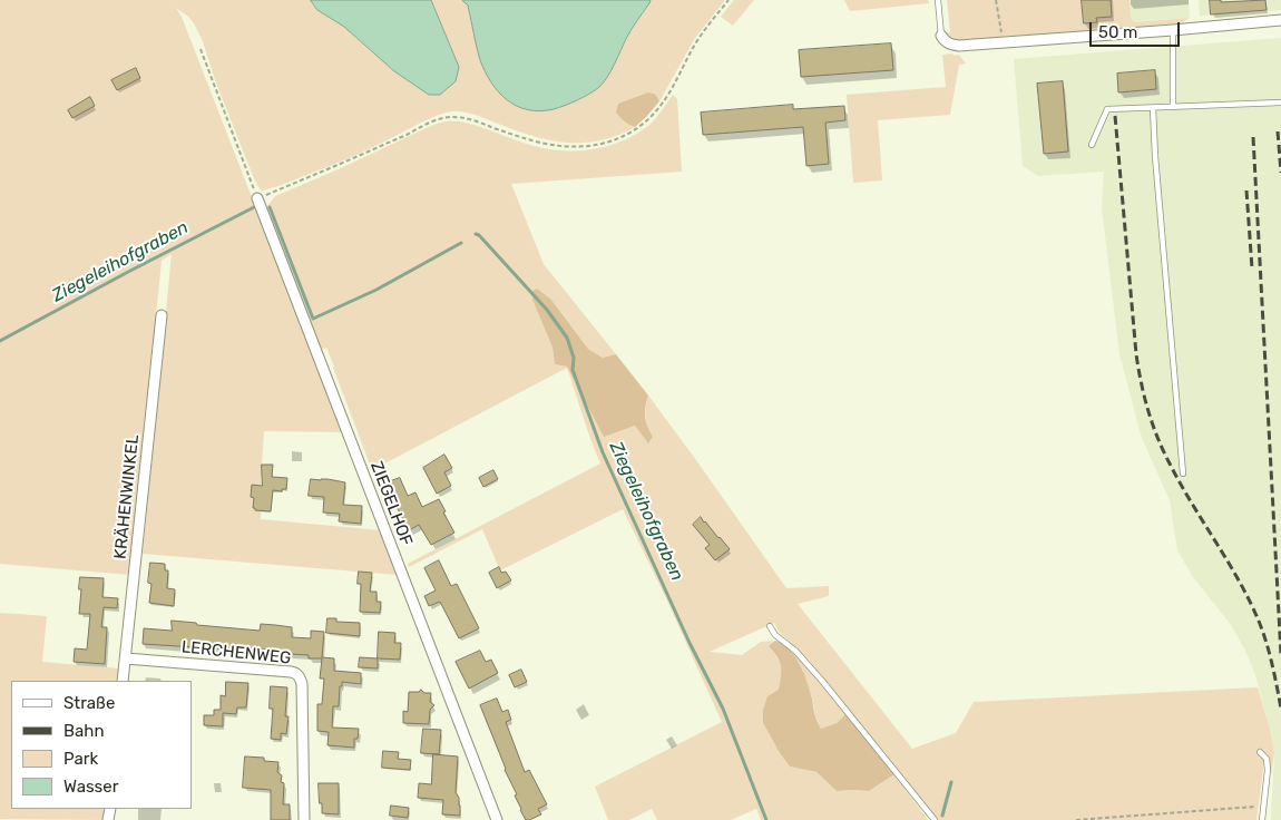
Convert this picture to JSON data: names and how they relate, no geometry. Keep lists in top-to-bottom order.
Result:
{
  "streets": {
    "street": ["KRÄHENWINKEL", "ZIEGELHOF", "LERCHENWEG"]
  },
  "crossings": [
    ["KRÄHENWINKEL", "LERCHENWEG"]
  ],
  "water": ["Ziegeleihofgraben"],
  "legend": [
    "Straße",
    "Bahn",
    "Park",
    "Wasser"
  ],
  "scale_bar": "50 m"
}
